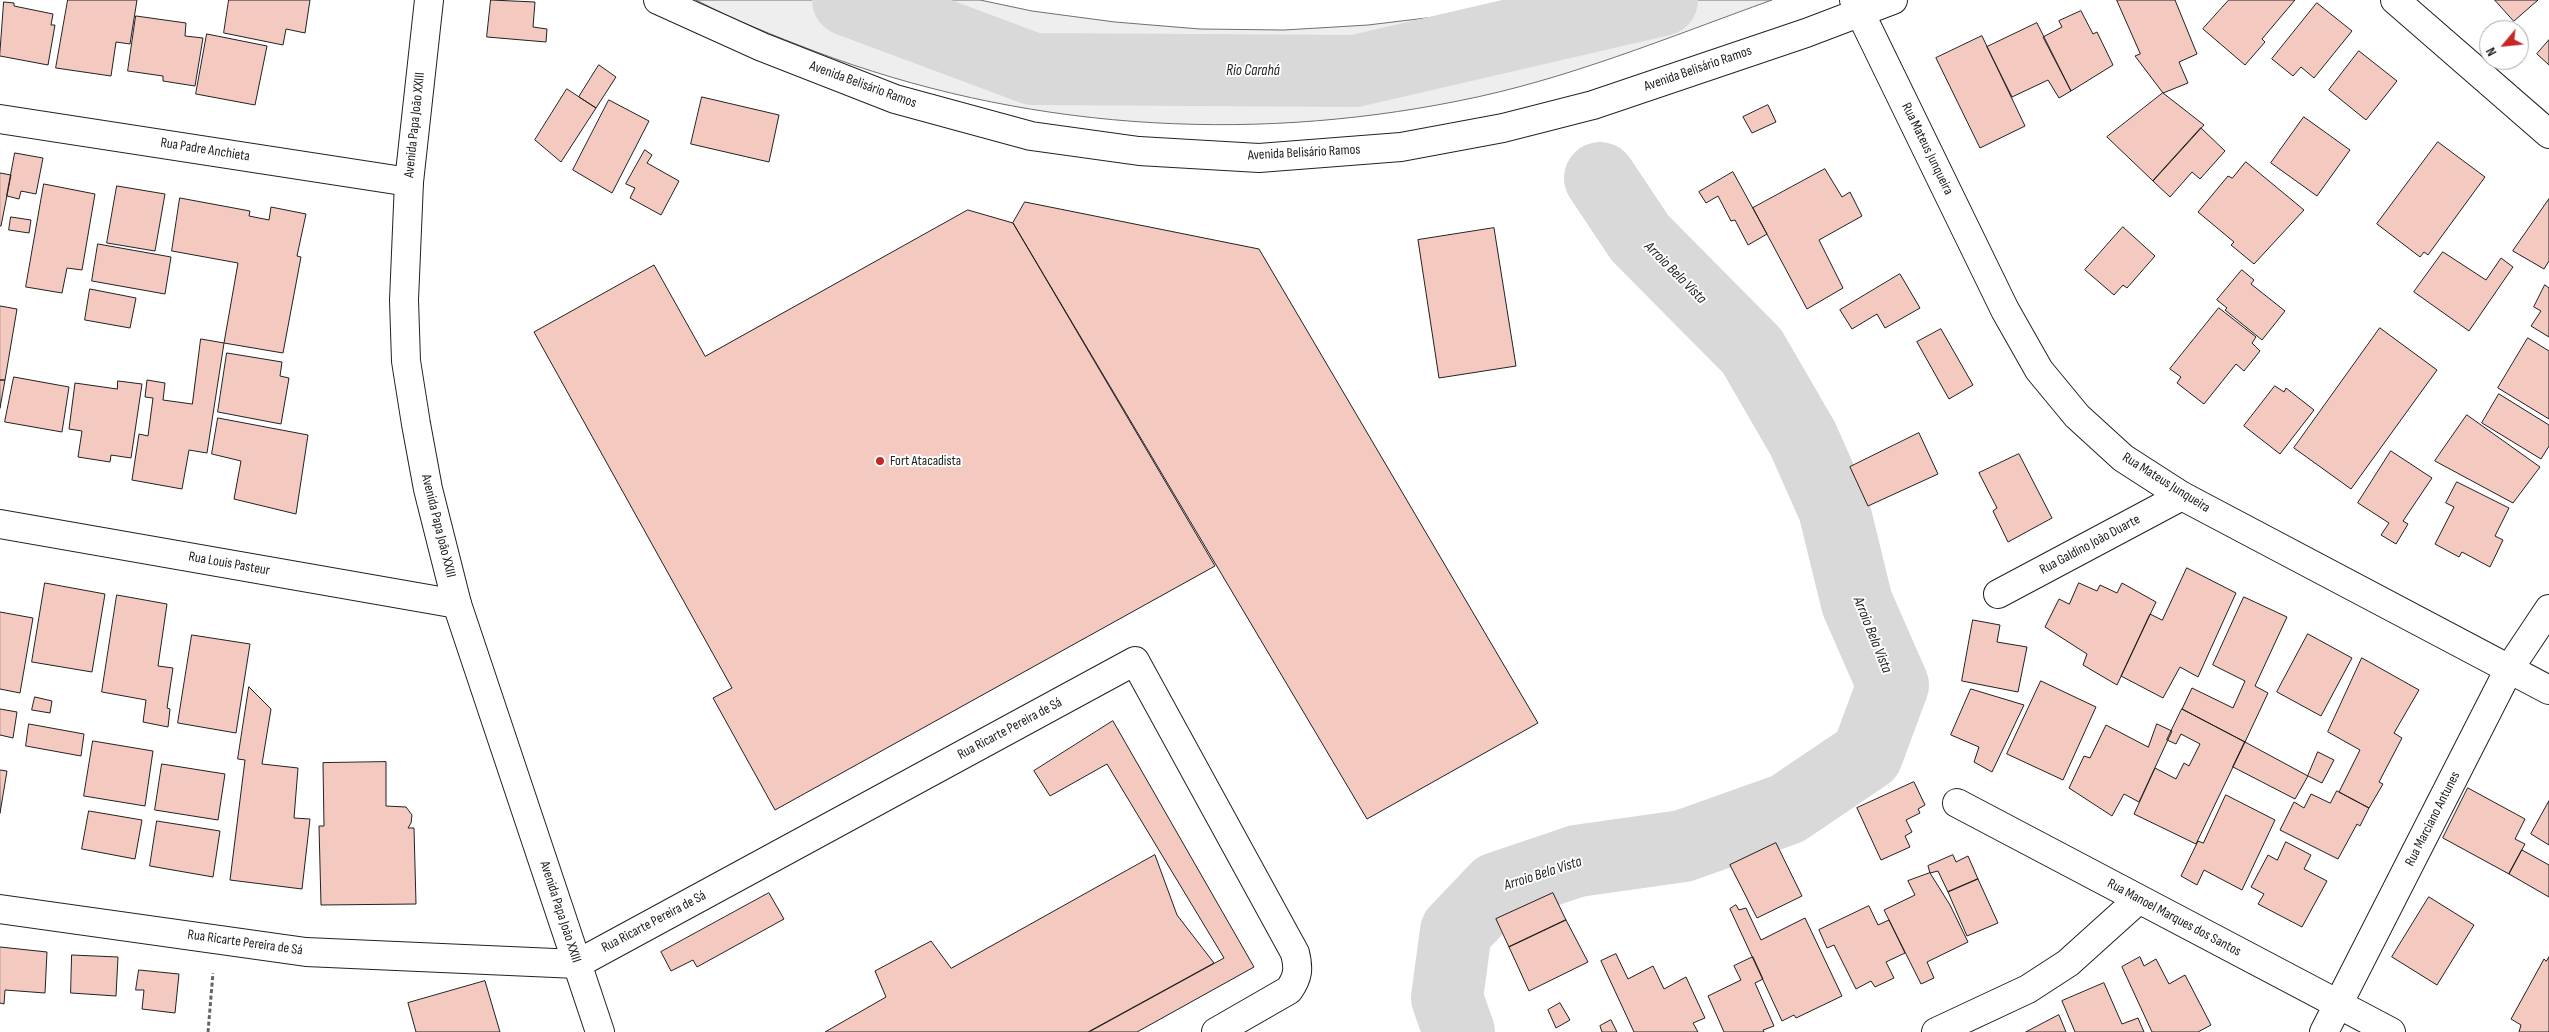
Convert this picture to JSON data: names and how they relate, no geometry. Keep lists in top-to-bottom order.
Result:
{
  "streets": {
    "street": [
      "Avenida Belisário Ramos",
      "Avenida Papa João XXIII",
      "Rua Mateus Junqueira",
      "Rua Padre Anchieta",
      "Rua Galdino João Duarte",
      "Rua Louis Pasteur",
      "Rua Ricarte Pereira de Sá",
      "Rua Marciano Antunes",
      "Rua Manoel Marques dos Santos"
    ]
  },
  "crossings": [
    ["Avenida Belisário Ramos", "Rua Mateus Junqueira"],
    ["Avenida Papa João XXIII", "Rua Padre Anchieta"],
    ["Avenida Papa João XXIII", "Rua Louis Pasteur"],
    ["Avenida Papa João XXIII", "Rua Ricarte Pereira de Sá"],
    ["Rua Mateus Junqueira", "Rua Galdino João Duarte"],
    ["Rua Mateus Junqueira", "Rua Marciano Antunes"],
    ["Rua Marciano Antunes", "Rua Manoel Marques dos Santos"]
  ],
  "water": ["Rio Carahá", "Arroio Bela Vista"],
  "places": ["Fort Atacadista"],
  "north": "bottom left"
}
